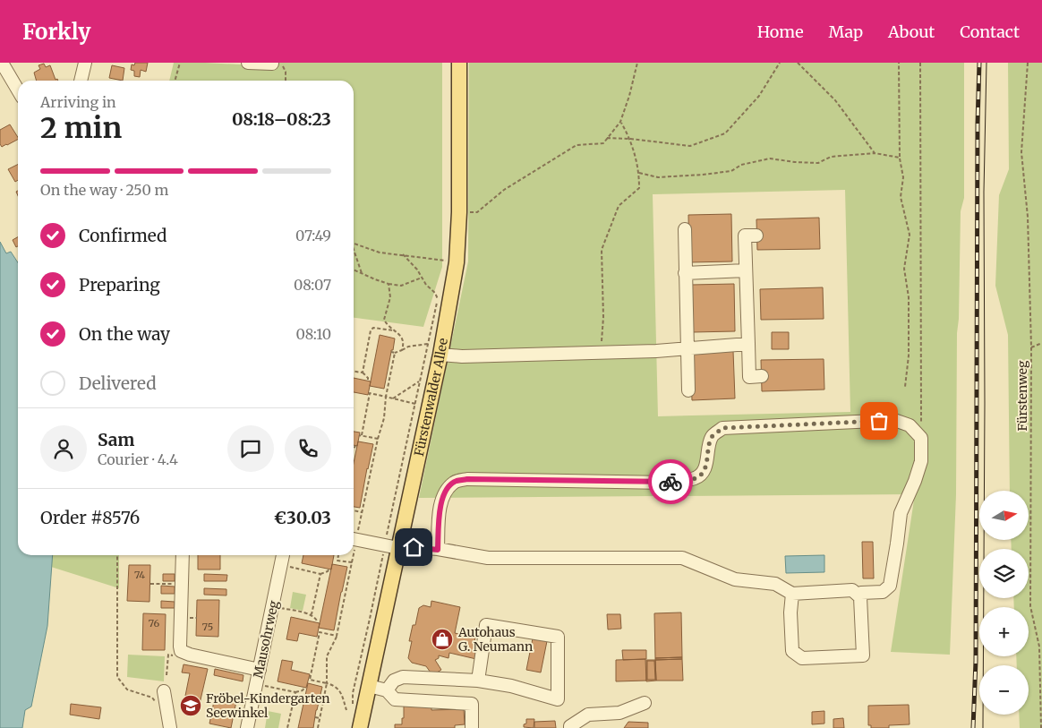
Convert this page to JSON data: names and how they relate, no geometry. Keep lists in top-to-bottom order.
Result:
{
  "streets": {
    "main road": ["Fürstenwalder Allee"],
    "street": ["Mausohrweg"],
    "path": ["Fürstenweg"]
  },
  "places": {
    "shop": ["Autohaus G. Neumann"],
    "school or university": ["Fröbel-Kindergarten Seewinkel"]
  },
  "house_numbers": ["74", "76", "75"],
  "north": "right",
  "page": {
    "header": "Forkly",
    "nav": [
      "Home",
      "Map",
      "About",
      "Contact"
    ],
    "heading": ["2 min", "Arriving in", "08:18–08:23"],
    "panel": [
      "Sam",
      "Courier · 4.4",
      "Order #8576",
      "€30.03"
    ],
    "bar": "On the way · 250 m",
    "list": [
      ["Confirmed", "07:49"],
      ["Preparing", "08:07"],
      ["On the way", "08:10"],
      "Delivered"
    ],
    "map_buttons": ["+", "−"]
  }
}
